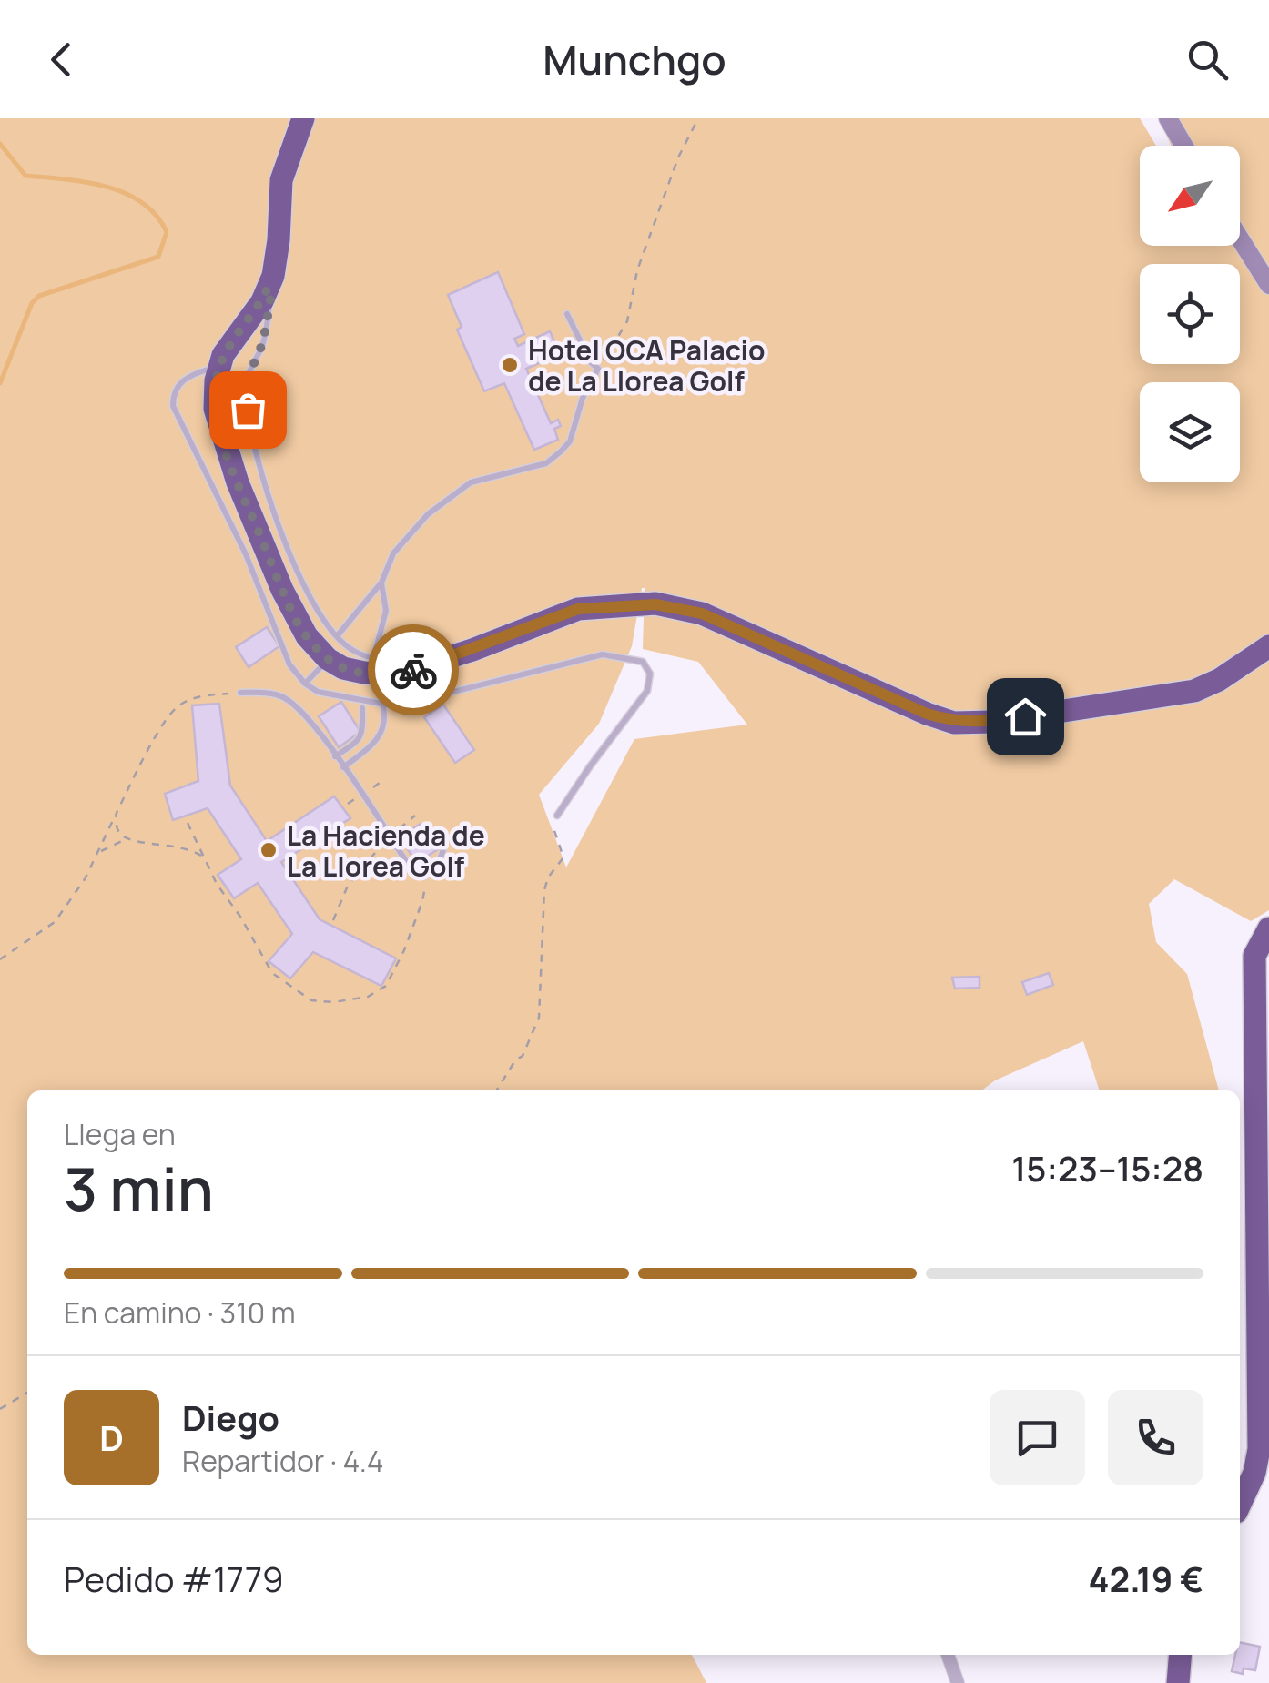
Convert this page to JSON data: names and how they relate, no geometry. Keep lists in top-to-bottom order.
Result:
{
  "places": ["Hotel OCA Palacio de La Llorea Golf", "La Hacienda de La Llorea Golf"],
  "north": "bottom left",
  "page": {
    "header": "Munchgo",
    "heading": ["3 min", "Llega en", "15:23–15:28"],
    "panel": [
      "Diego",
      "Repartidor · 4.4",
      "Pedido #1779",
      "42.19 €"
    ],
    "bar": "En camino · 310 m",
    "round": "D"
  }
}
